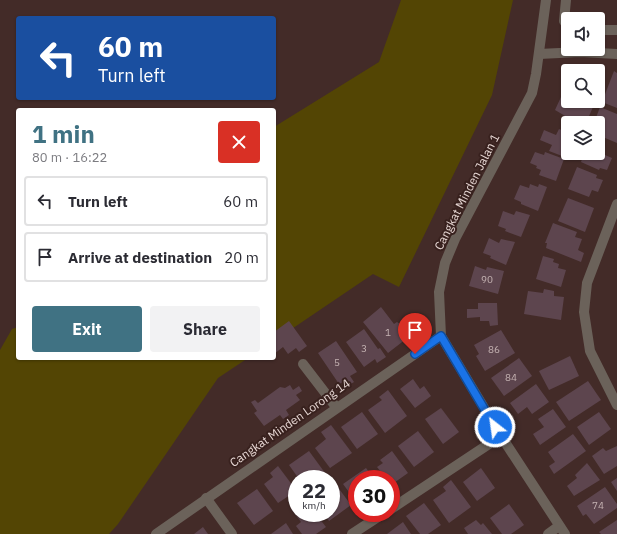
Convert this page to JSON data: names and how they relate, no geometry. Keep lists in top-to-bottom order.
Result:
{
  "streets": {
    "street": ["Cangkat Minden Jalan 1", "Cangkat Minden Lorong 14"]
  },
  "crossings": [
    ["Cangkat Minden Jalan 1", "Cangkat Minden Lorong 14"]
  ],
  "house_numbers": [
    "90",
    "1",
    "3",
    "86",
    "5",
    "84",
    "74"
  ],
  "page": {
    "turn": ["60 m", "Turn left"],
    "heading": ["1 min", "80 m · 16:22"],
    "list": [
      {
        "name": "Turn left",
        "value": "60 m"
      },
      {
        "name": "Arrive at destination",
        "value": "20 m"
      }
    ],
    "buttons": ["Exit", "Share"],
    "speed": "22 km/h",
    "limit": "30"
  }
}
